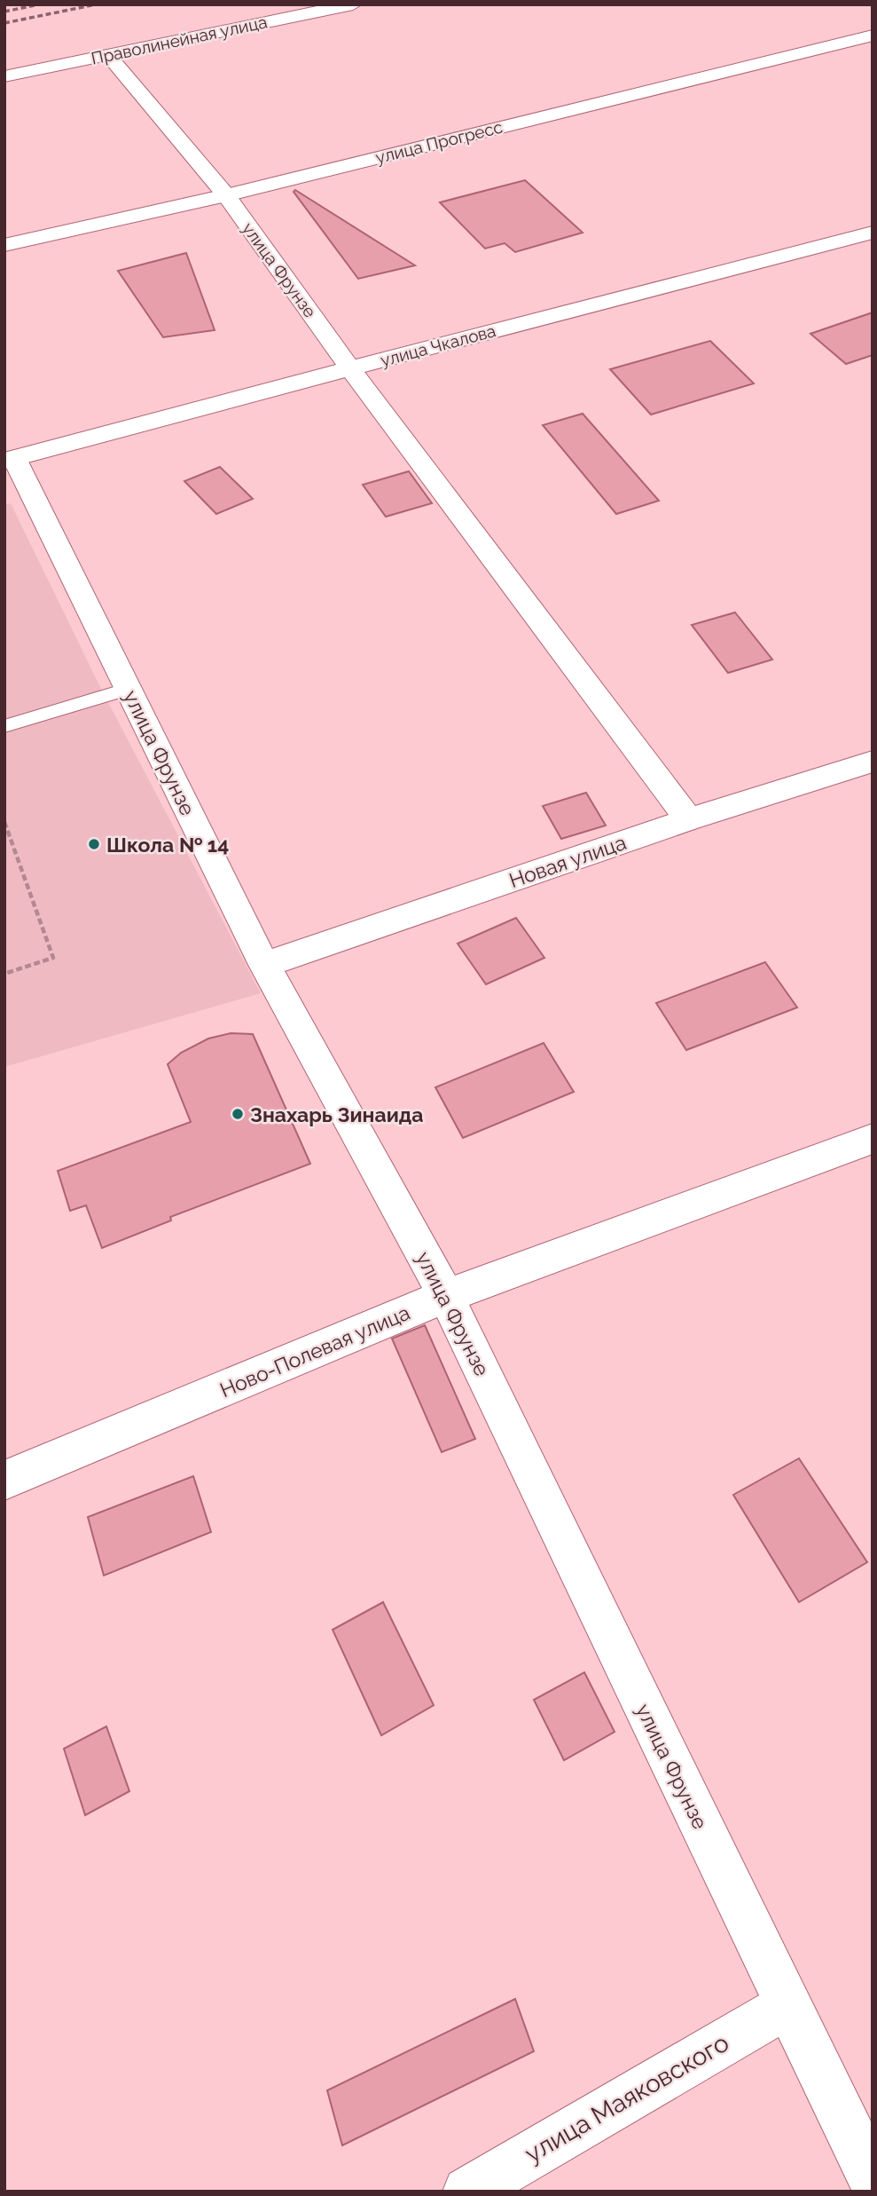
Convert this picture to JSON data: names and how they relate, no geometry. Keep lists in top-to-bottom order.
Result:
{
  "streets": {
    "street": [
      "Праволинейная улица",
      "улица Прогресс",
      "улица Фрунзе",
      "улица Чкалова",
      "Новая улица",
      "Ново-Полевая улица",
      "улица Маяковского"
    ]
  },
  "crossings": [
    ["Праволинейная улица", "улица Фрунзе"],
    ["улица Прогресс", "улица Фрунзе"],
    ["улица Фрунзе", "улица Чкалова"],
    ["улица Фрунзе", "Новая улица"],
    ["улица Фрунзе", "Ново-Полевая улица"],
    ["улица Фрунзе", "улица Маяковского"]
  ],
  "places": ["Школа № 14", "Знахарь Зинаида"]
}
